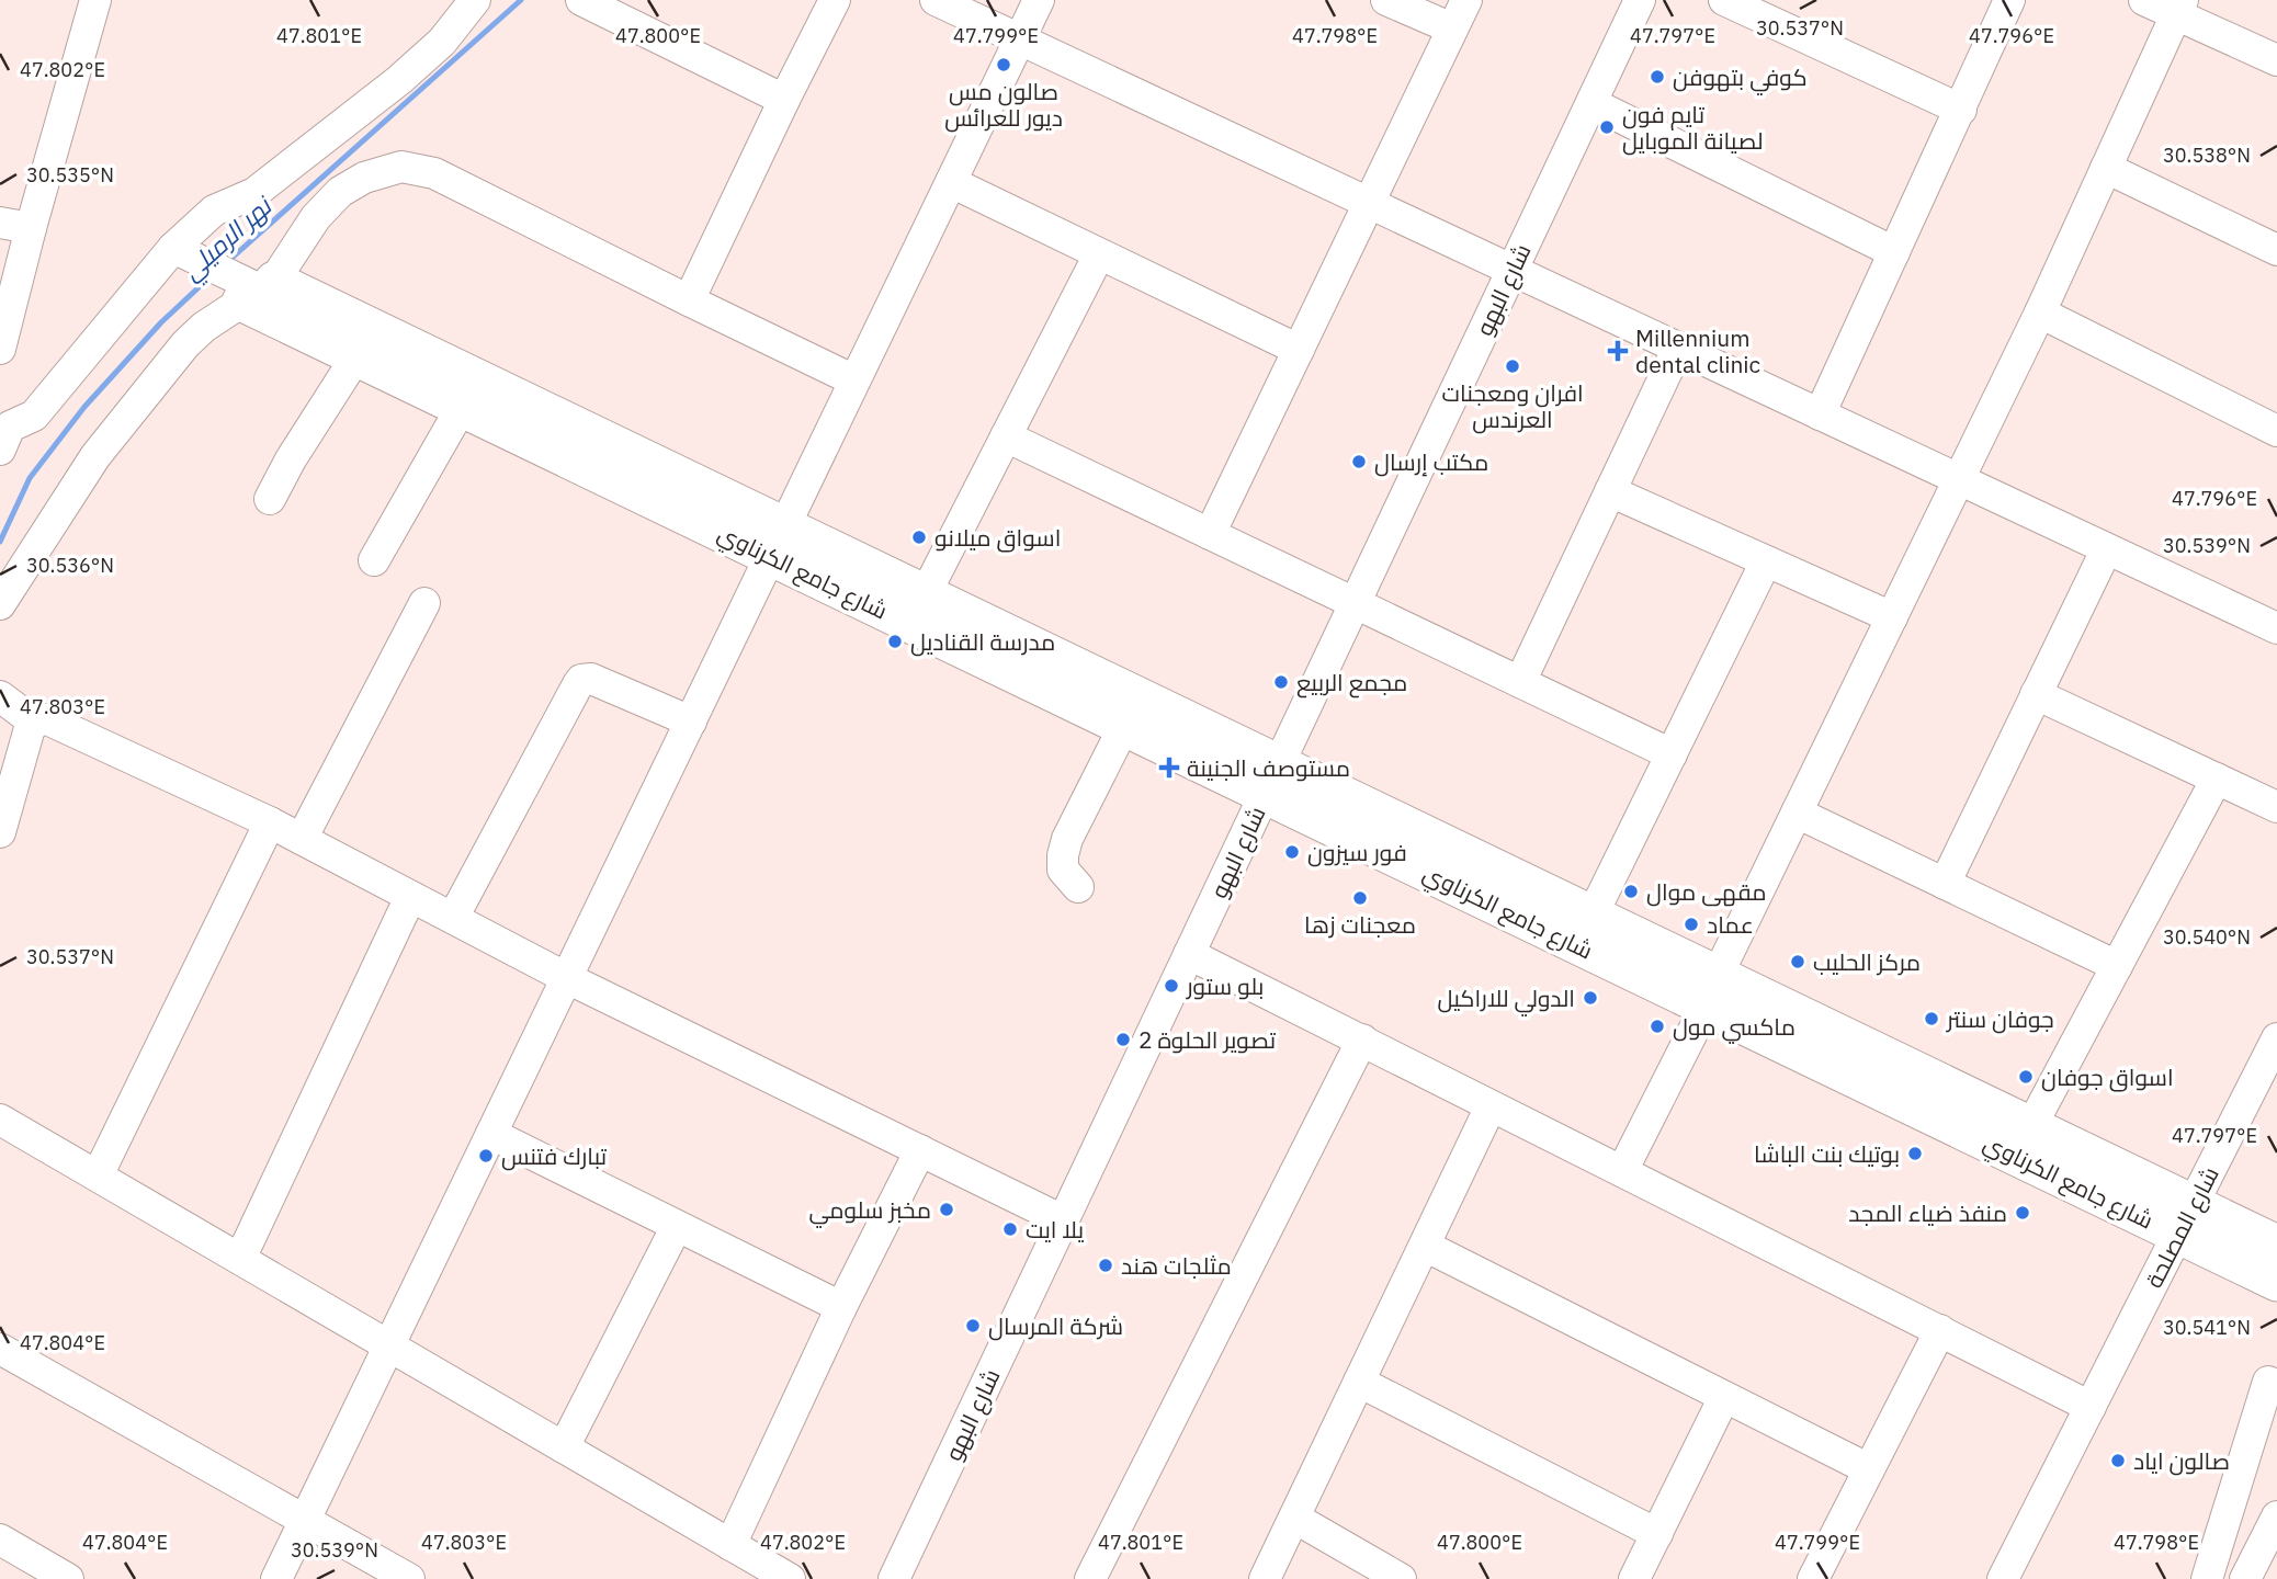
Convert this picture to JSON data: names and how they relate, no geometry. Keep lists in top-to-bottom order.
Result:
{
  "streets": {
    "main road": ["شارع جامع الكرناوي"],
    "street": ["شارع البهو", "شارع المصلحة"]
  },
  "crossings": [
    ["شارع البهو", "شارع جامع الكرناوي"],
    ["شارع جامع الكرناوي", "شارع المصلحة"]
  ],
  "water": ["نهر الرميلي"],
  "places": {
    "other": [
      "صالون مس ديور للعرائس",
      "كوفي بتهوفن",
      "تايم فون لصيانة الموبايل",
      "افران ومعجنات العرندس",
      "مكتب إرسال",
      "اسواق ميلانو",
      "مدرسة القناديل",
      "مجمع الربيع",
      "فور سيزون",
      "مقهى موال",
      "معجنات زها",
      "عماد",
      "مركز الحليب",
      "بلو ستور",
      "الدولي للاراكيل",
      "جوفان سنتر",
      "ماكسي مول",
      "تصوير الحلوة 2",
      "اسواق جوفان",
      "بوتيك بنت الباشا",
      "تبارك فتنس",
      "مخبز سلومي",
      "منفذ ضياء المجد",
      "يلا ايت",
      "مثلجات هند",
      "شركة المرسال",
      "صالون اياد"
    ],
    "health": ["Millennium dental clinic", "مستوصف الجنينة"]
  },
  "coordinates": [
    "30.537°N",
    "47.801°E",
    "47.800°E",
    "47.799°E",
    "47.798°E",
    "47.797°E",
    "47.796°E",
    "47.802°E",
    "30.538°N",
    "30.535°N",
    "30.539°N",
    "30.536°N",
    "47.803°E",
    "30.540°N",
    "30.541°N",
    "47.804°E"
  ]
}
